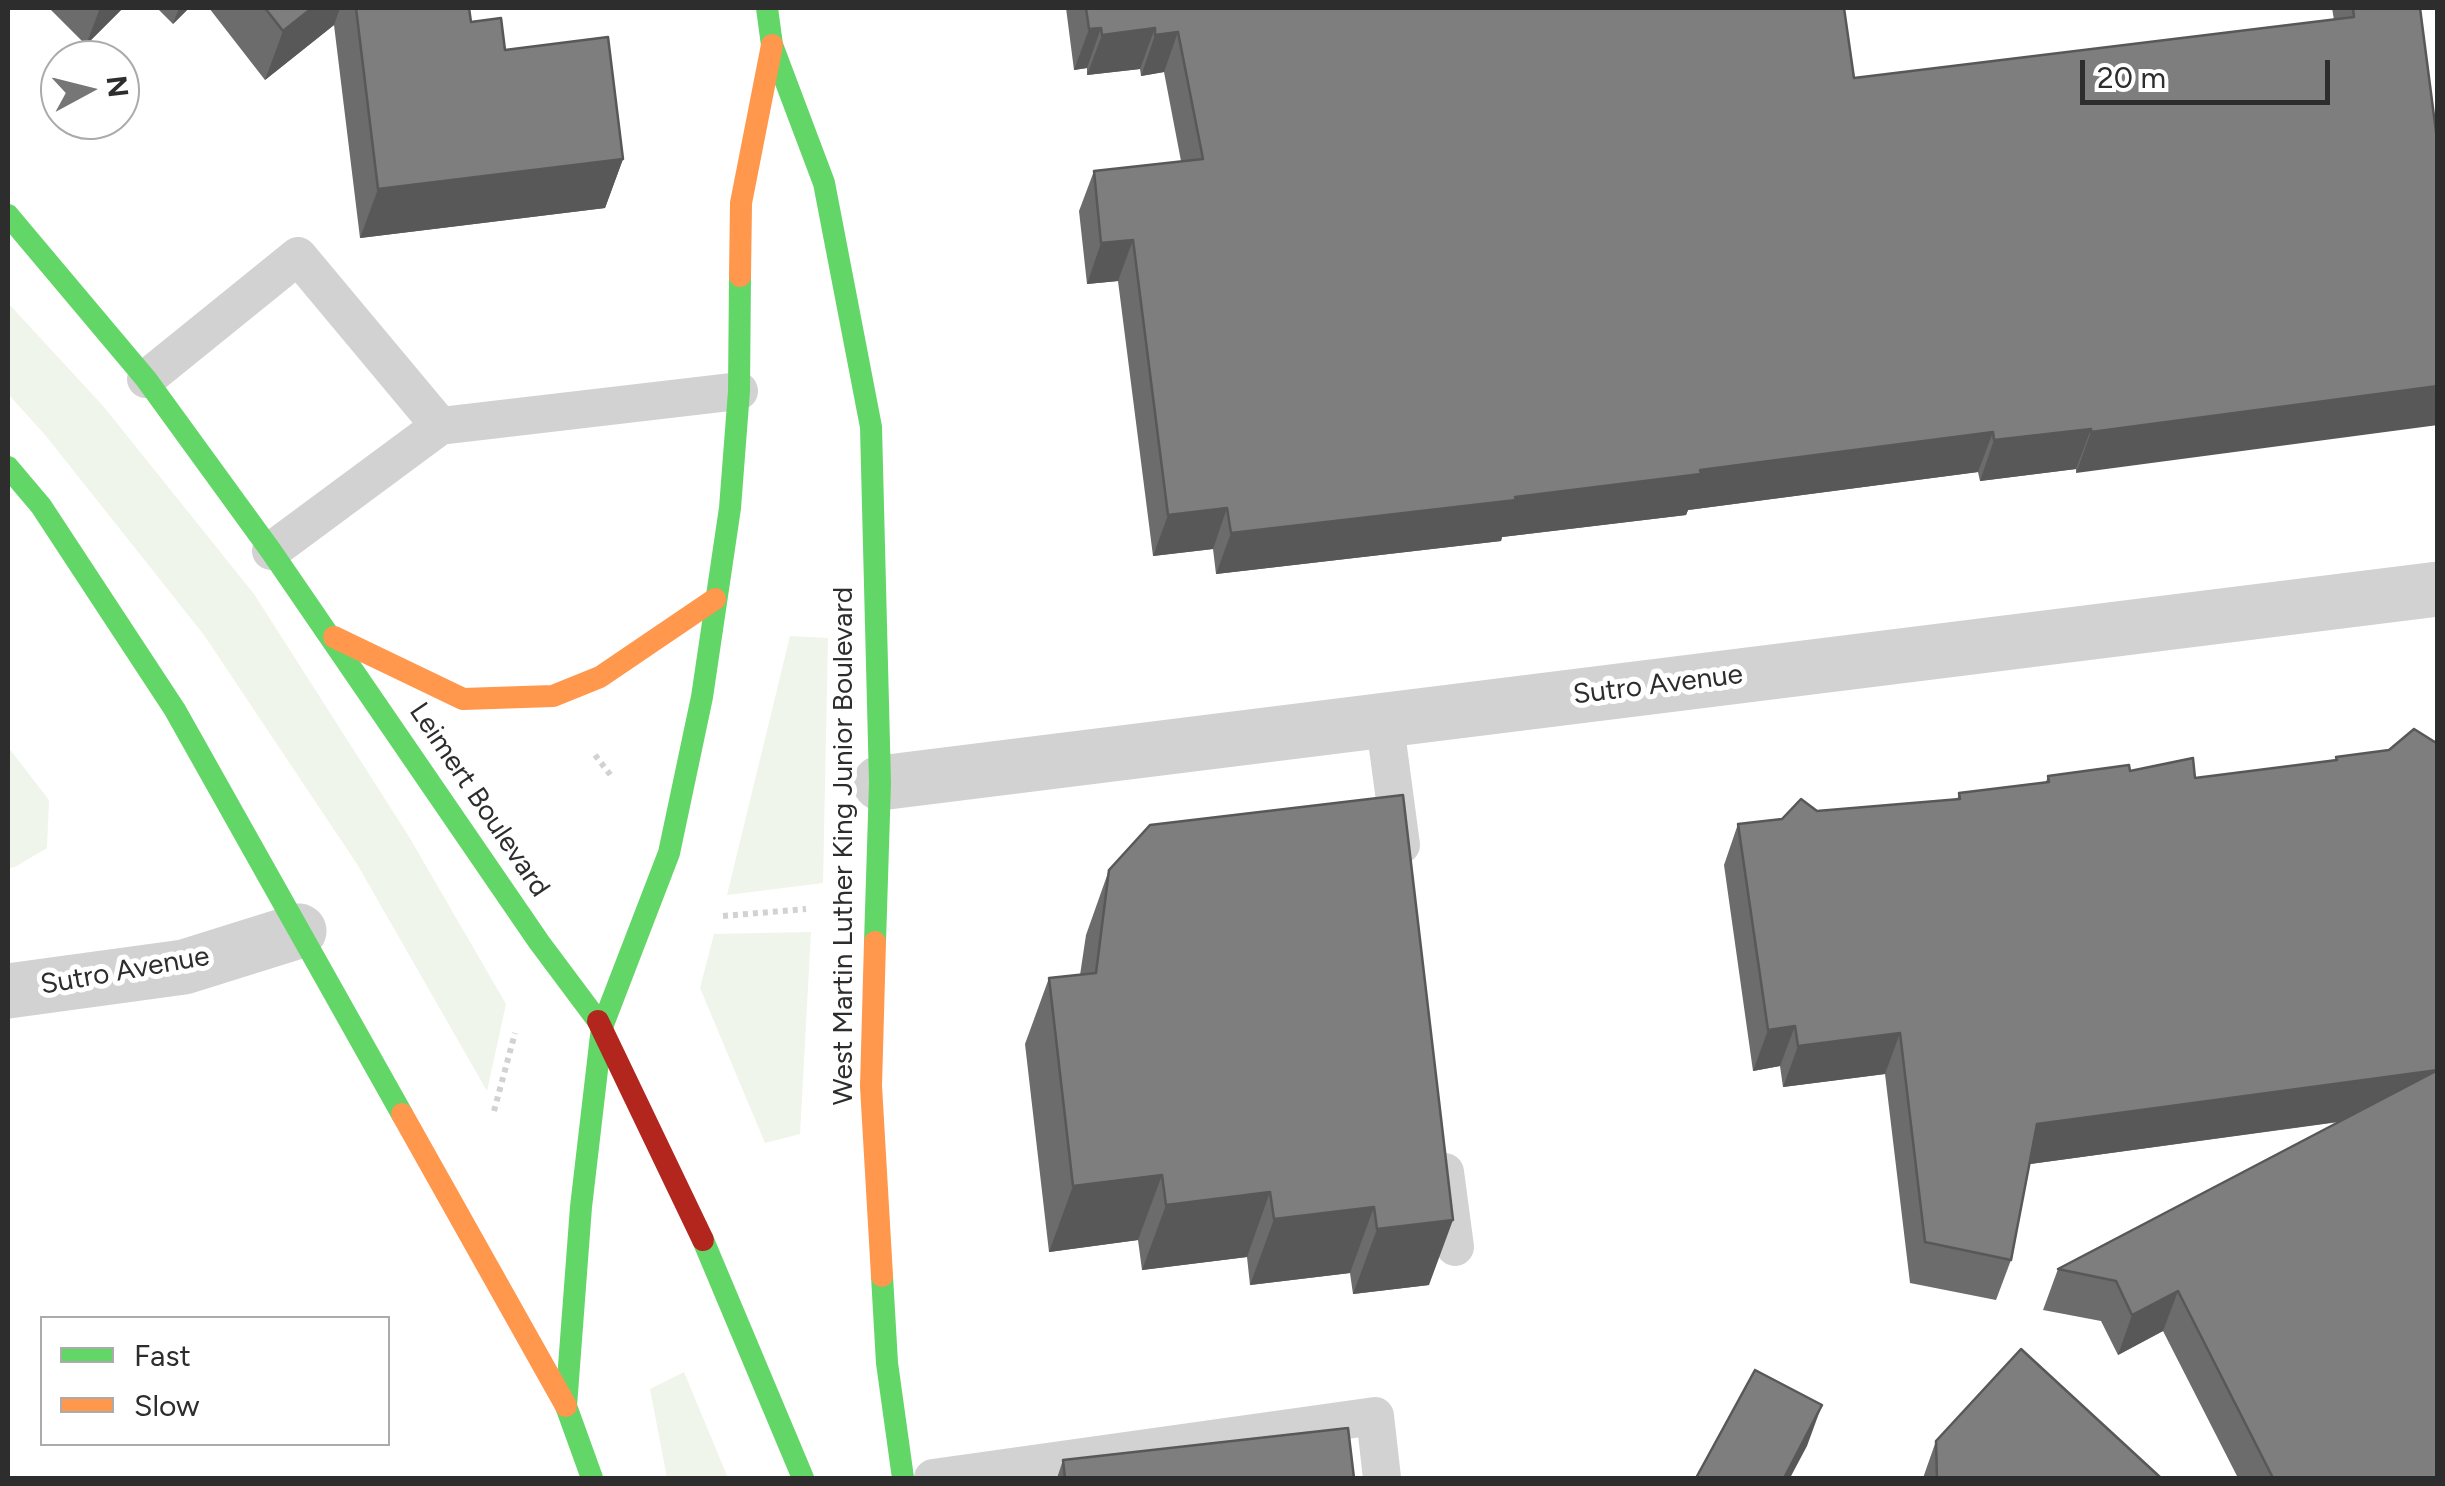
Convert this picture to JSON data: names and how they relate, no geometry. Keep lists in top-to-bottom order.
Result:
{
  "streets": {
    "main road": ["Leimert Boulevard", "West Martin Luther King Junior Boulevard"],
    "street": ["Sutro Avenue"]
  },
  "crossings": [
    ["Sutro Avenue", "West Martin Luther King Junior Boulevard"],
    ["Leimert Boulevard", "West Martin Luther King Junior Boulevard"]
  ],
  "legend": ["Fast", "Slow"],
  "scale_bar": "20 m",
  "north": "right"
}
